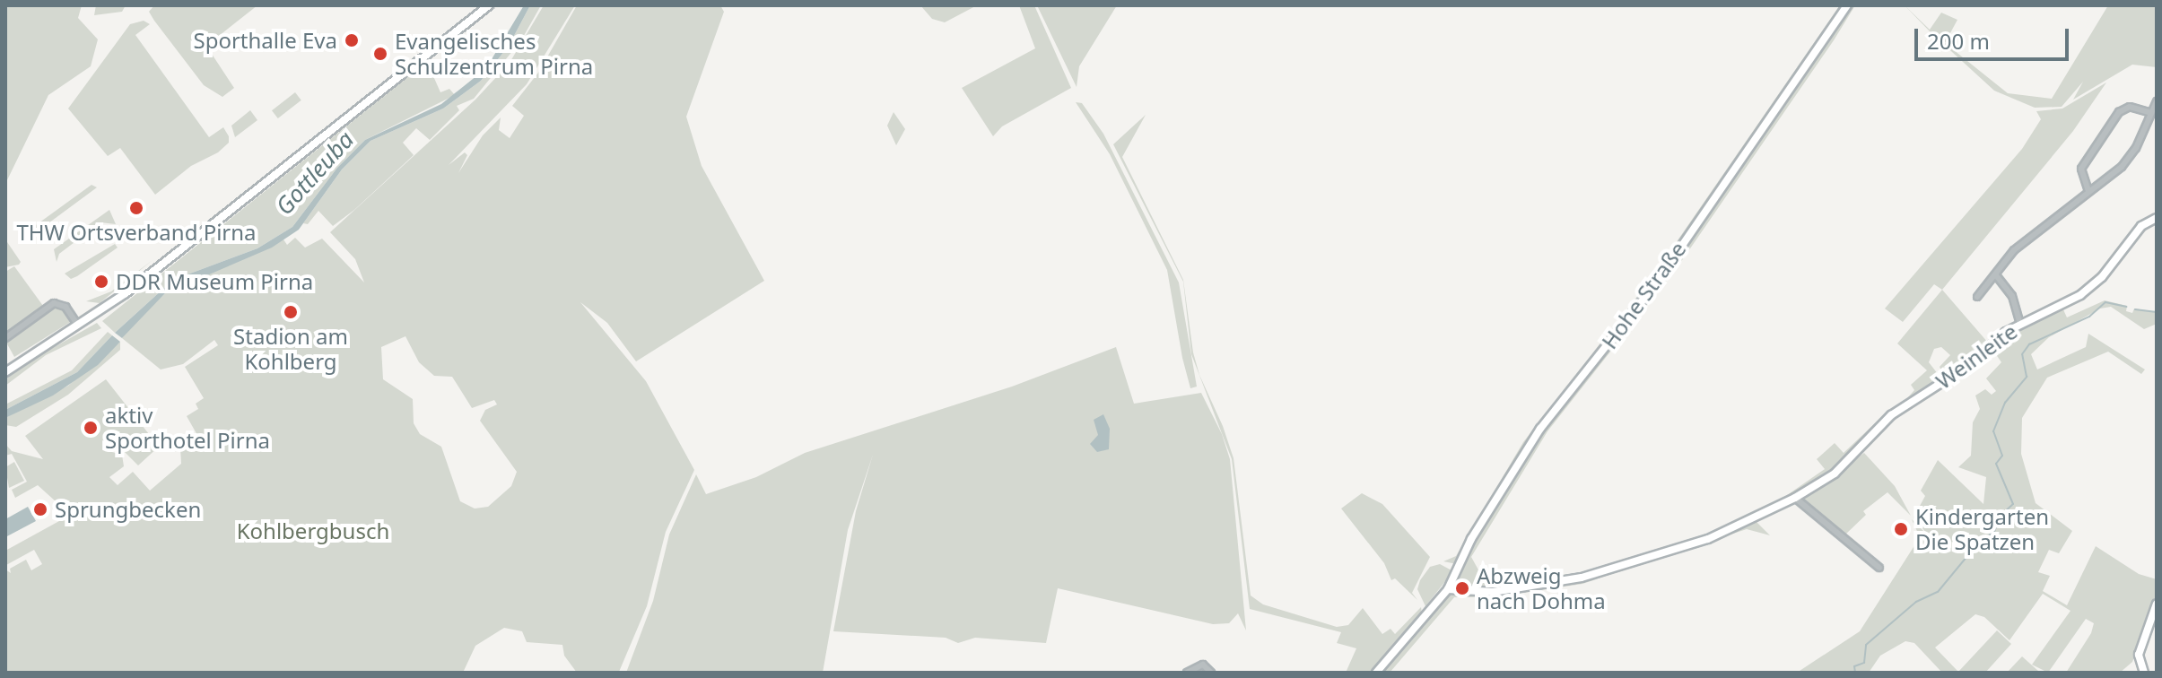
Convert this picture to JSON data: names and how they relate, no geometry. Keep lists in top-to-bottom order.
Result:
{
  "streets": {
    "main road": ["Hohe Straße", "Weinleite"]
  },
  "crossings": [
    ["Hohe Straße", "Weinleite"]
  ],
  "water": ["Gottleuba"],
  "parks": ["Kohlbergbusch"],
  "places": [
    "Sporthalle Eva",
    "Evangelisches Schulzentrum Pirna",
    "THW Ortsverband Pirna",
    "DDR Museum Pirna",
    "Stadion am Kohlberg",
    "aktiv Sporthotel Pirna",
    "Sprungbecken",
    "Kindergarten Die Spatzen",
    "Abzweig nach Dohma"
  ],
  "scale_bar": "200 m"
}
